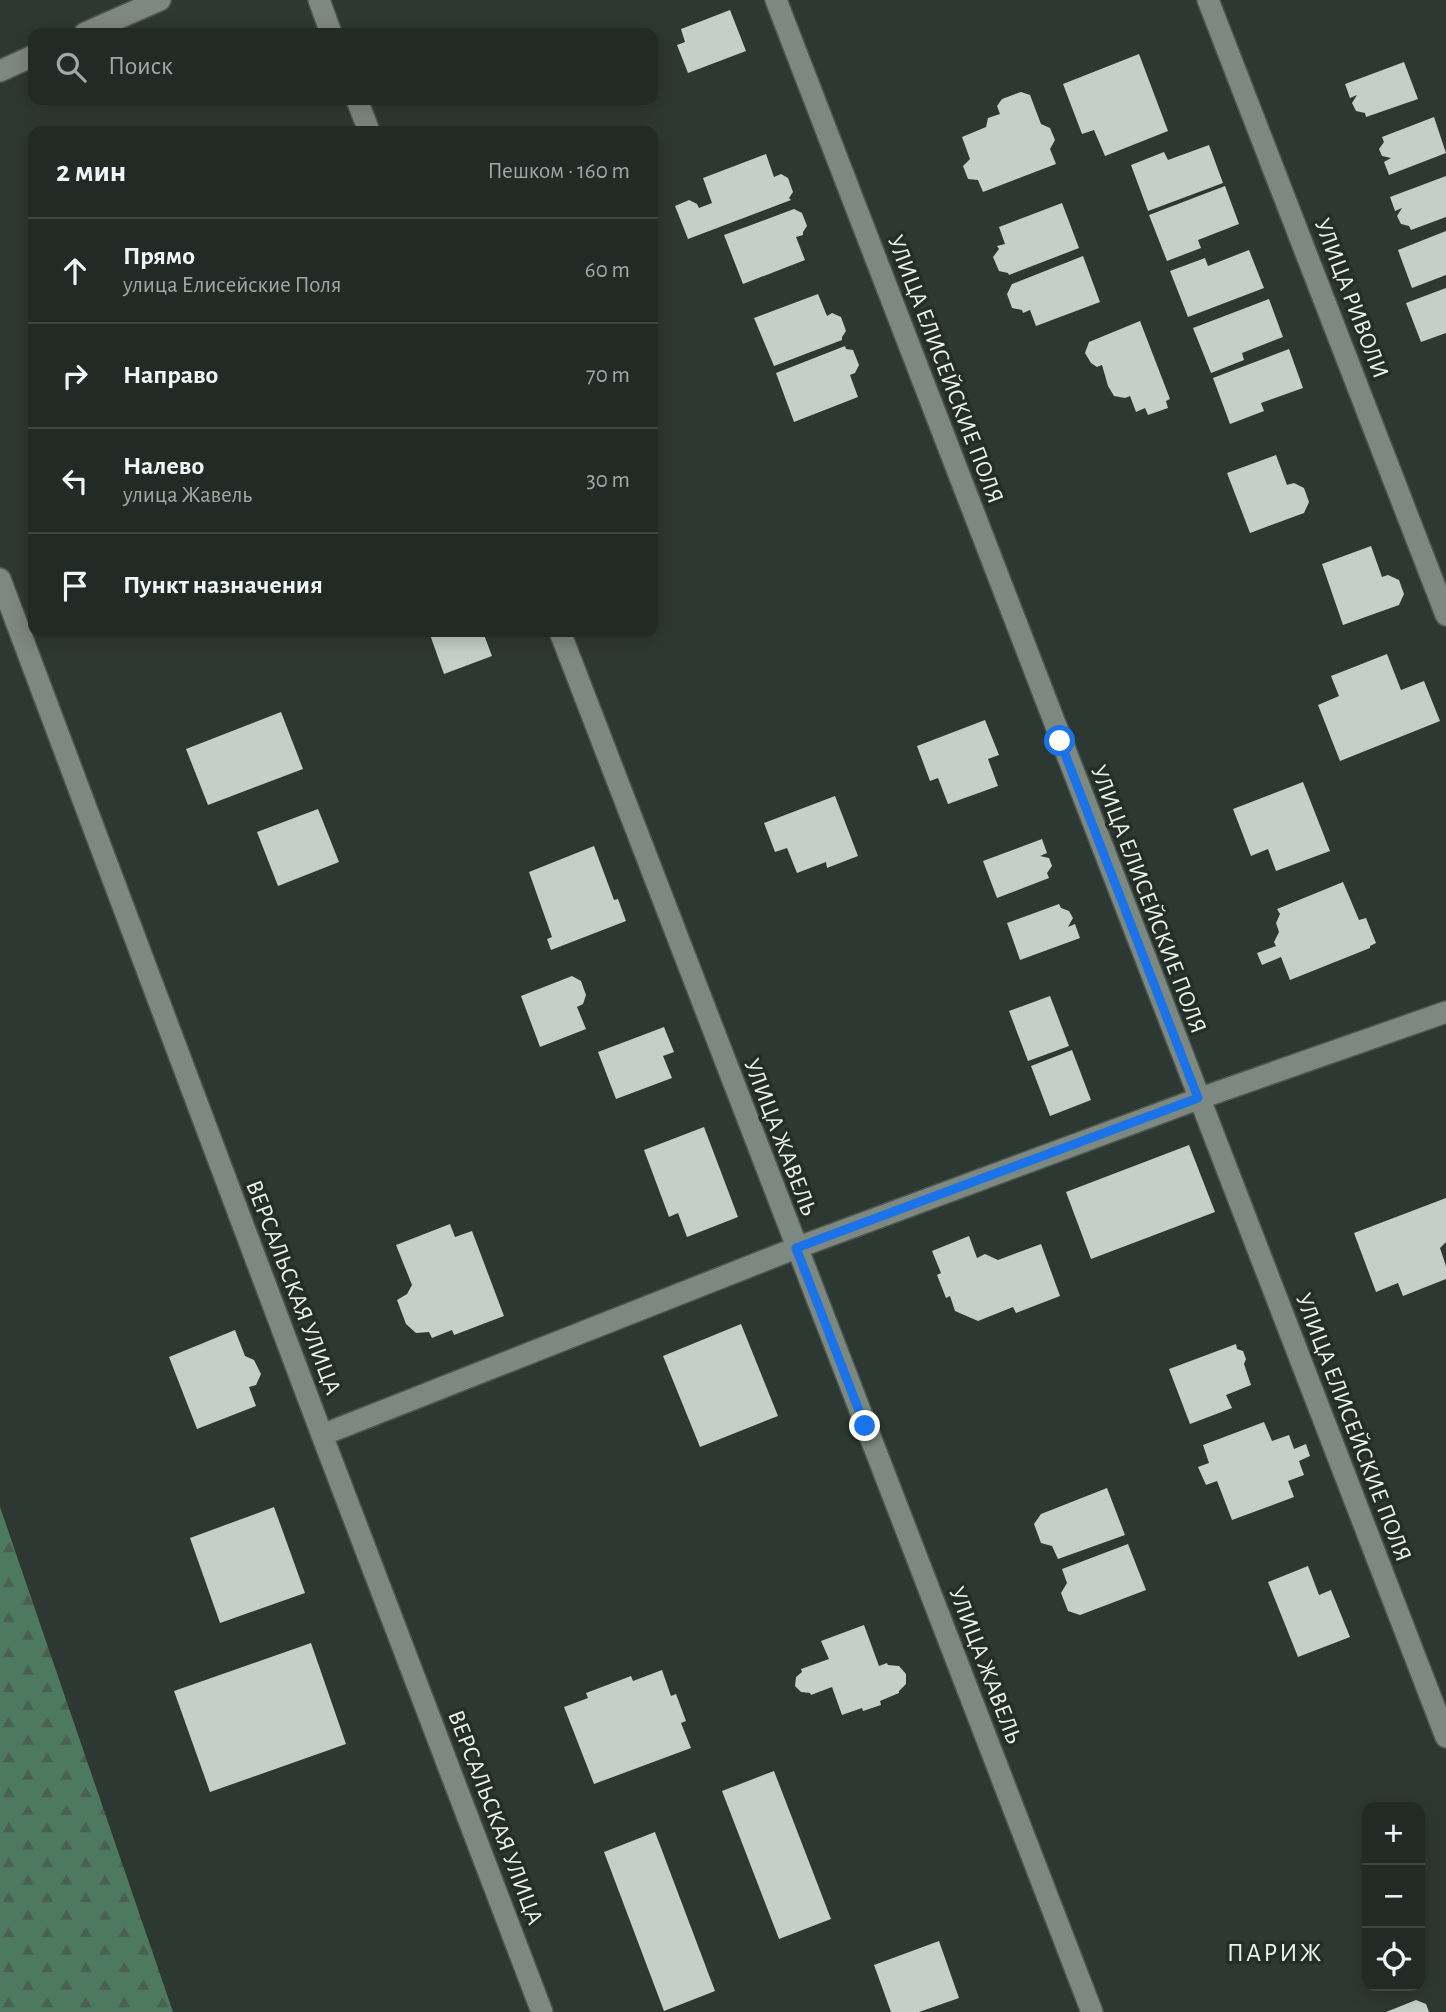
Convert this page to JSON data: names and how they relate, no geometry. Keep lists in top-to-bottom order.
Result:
{
  "streets": {
    "street": [
      "УЛИЦА РИВОЛИ",
      "УЛИЦА ЕЛИСЕЙСКИЕ ПОЛЯ",
      "УЛИЦА ЖАВЕЛЬ",
      "ВЕРСАЛЬСКАЯ УЛИЦА"
    ]
  },
  "districts": ["ПАРИЖ"],
  "page": {
    "search": "Поиск",
    "heading": ["2 мин", "Пешком · 160 m"],
    "list": [
      ["Прямо", "улица Елисейские Поля", "60 m"],
      ["Направо", "70 m"],
      ["Налево", "улица Жавель", "30 m"],
      "Пункт назначения"
    ],
    "map_buttons": ["+", "−"]
  }
}
